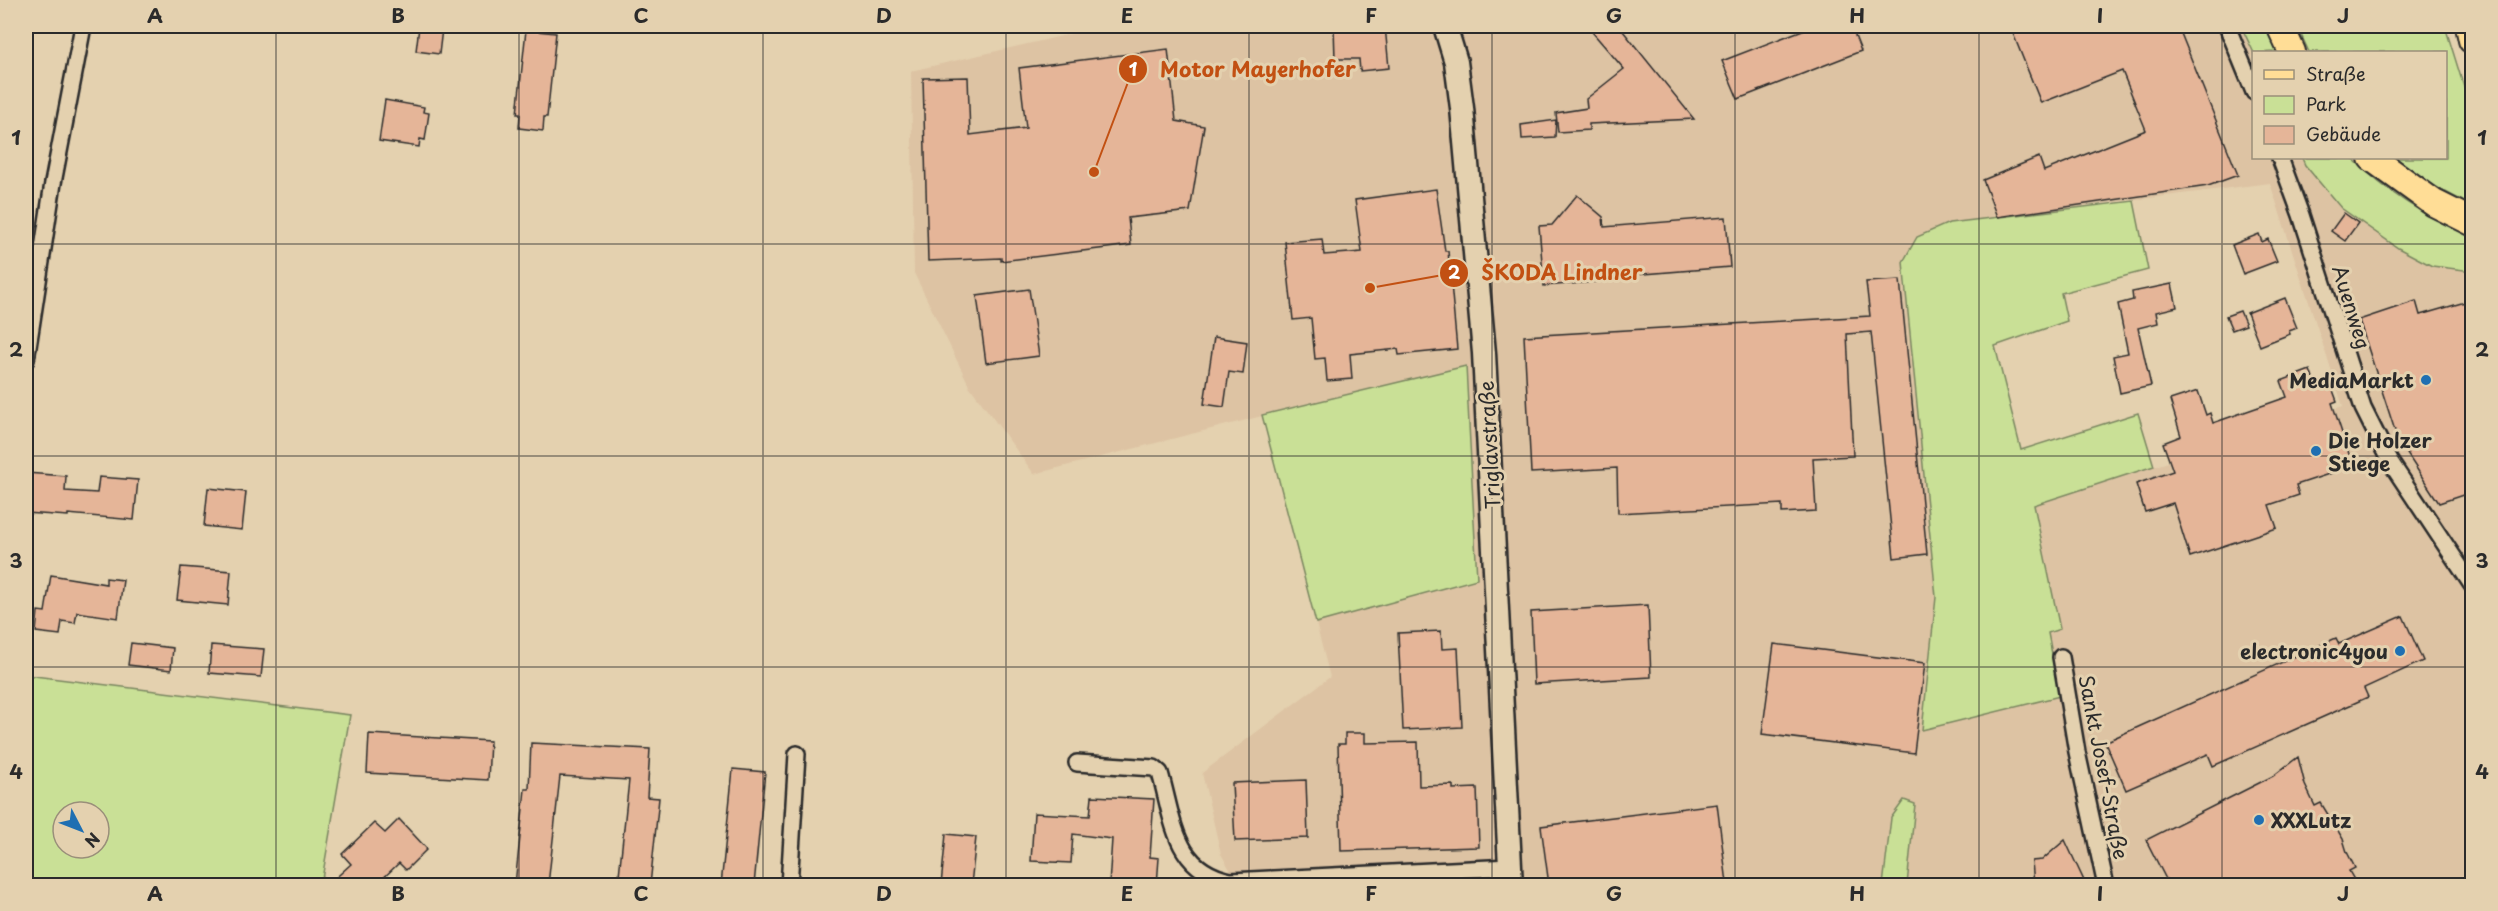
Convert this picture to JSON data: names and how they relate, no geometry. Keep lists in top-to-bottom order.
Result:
{
  "streets": {
    "street": ["Auenweg", "Triglavstraße", "Sankt Josef-Straße"]
  },
  "places": [
    "Motor Mayerhofer",
    "ŠKODA Lindner",
    "MediaMarkt",
    "Die Holzer Stiege",
    "electronic4you",
    "XXXLutz"
  ],
  "legend": ["Straße", "Park", "Gebäude"],
  "north": "bottom right",
  "grid": {
    "columns": [
      "A",
      "B",
      "C",
      "D",
      "E",
      "F",
      "G",
      "H",
      "I",
      "J"
    ],
    "rows": [
      "1",
      "2",
      "3",
      "4"
    ]
  }
}
